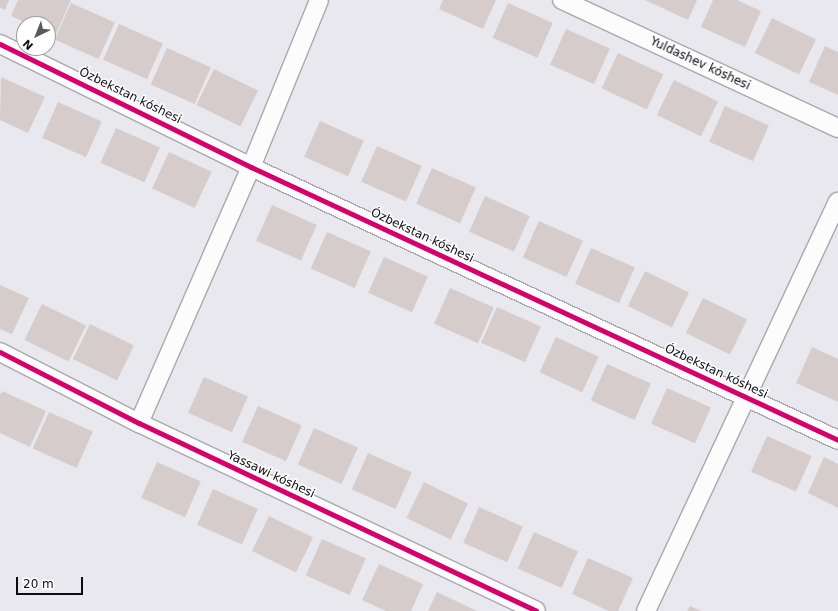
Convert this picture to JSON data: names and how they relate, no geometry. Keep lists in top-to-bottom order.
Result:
{
  "streets": {
    "street": ["Yuldashev kóshesi", "Ózbekstan kóshesi", "Yassawi kóshesi"]
  },
  "scale_bar": "20 m",
  "north": "bottom left"
}
